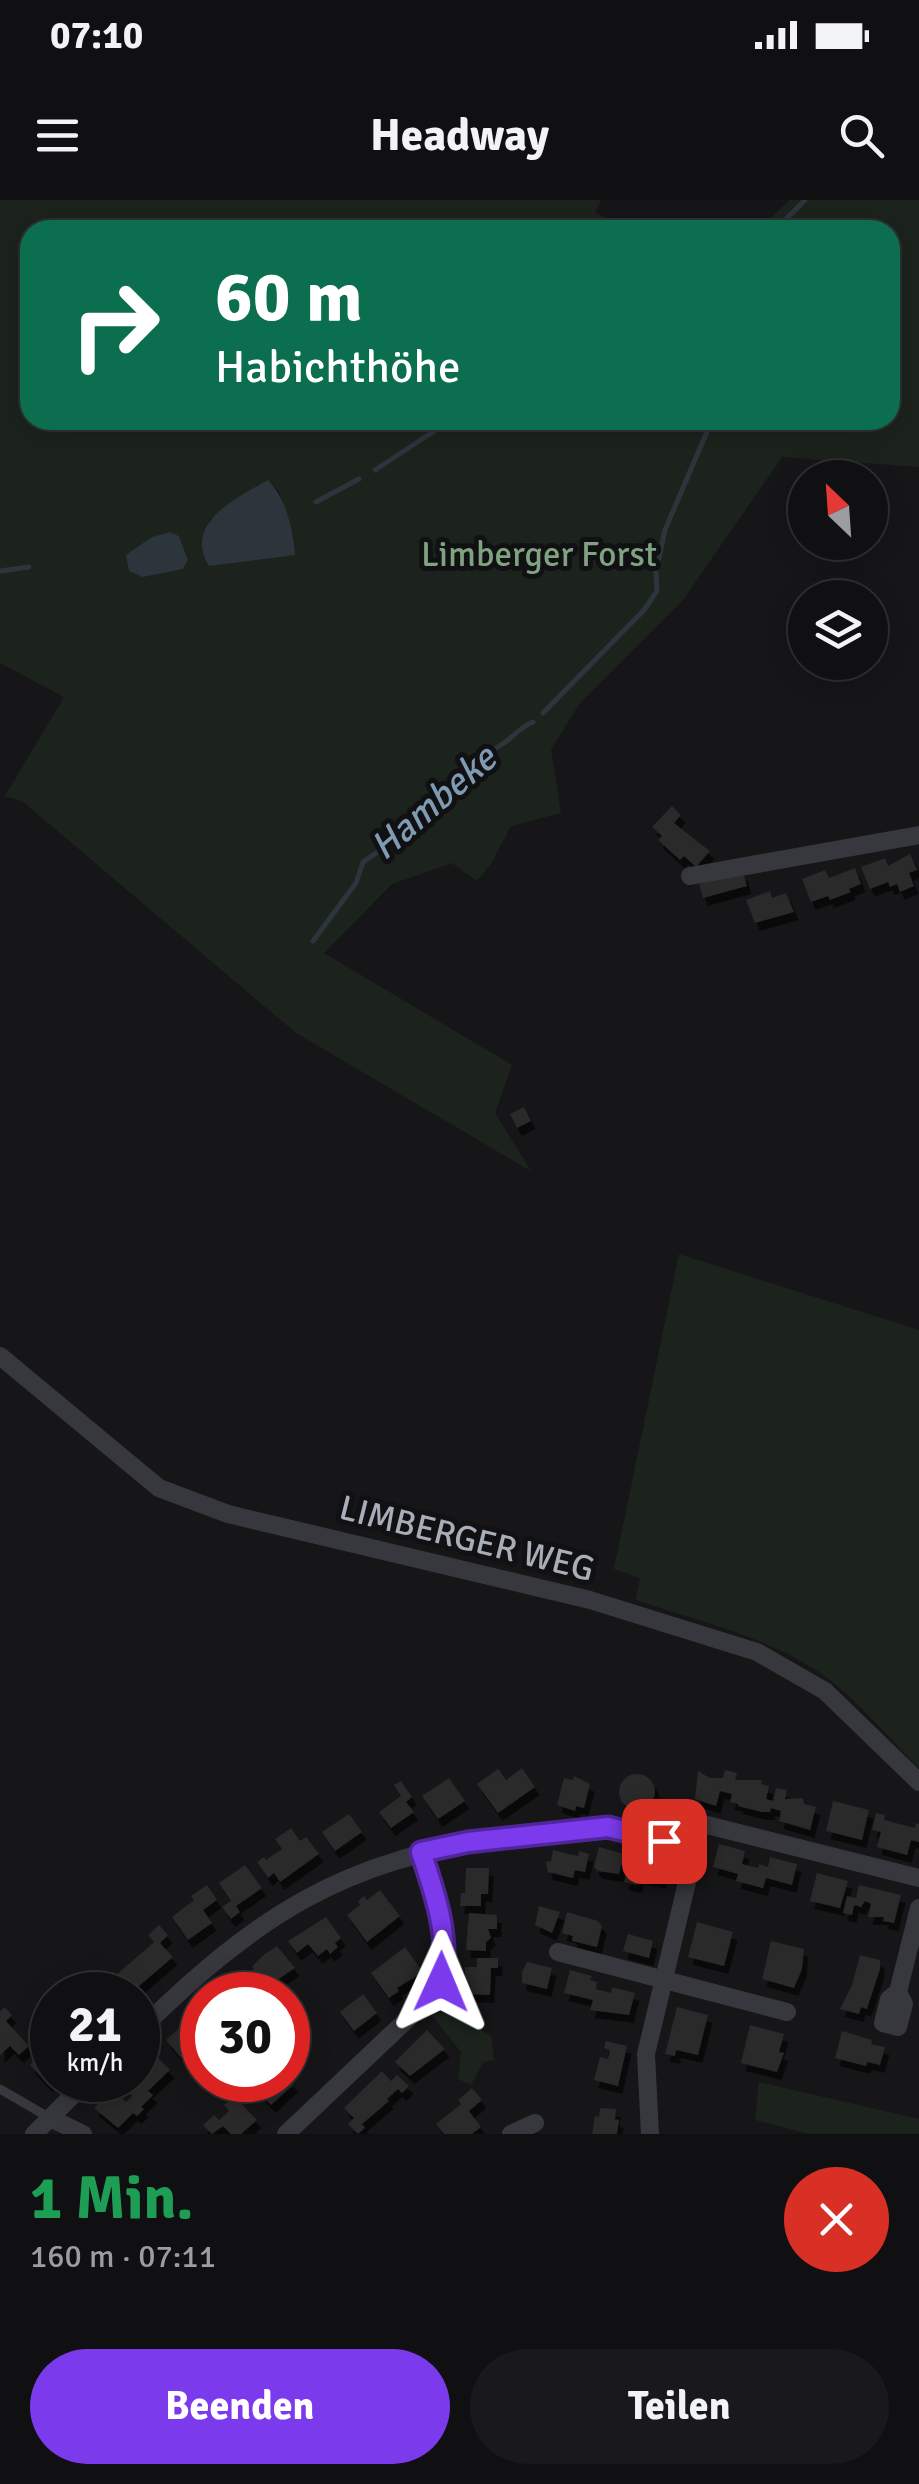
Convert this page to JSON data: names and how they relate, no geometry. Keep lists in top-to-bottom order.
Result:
{
  "streets": {
    "street": ["LIMBERGER WEG"]
  },
  "water": ["Hambeke"],
  "parks": ["Limberger Forst"],
  "north": "top left",
  "page": {
    "status": "07:10",
    "header": "Headway",
    "turn": ["60 m", "Habichthöhe"],
    "speed": "21 km/h",
    "limit": "30",
    "heading": ["1 Min.", "160 m · 07:11"],
    "buttons": ["Beenden", "Teilen"]
  }
}
